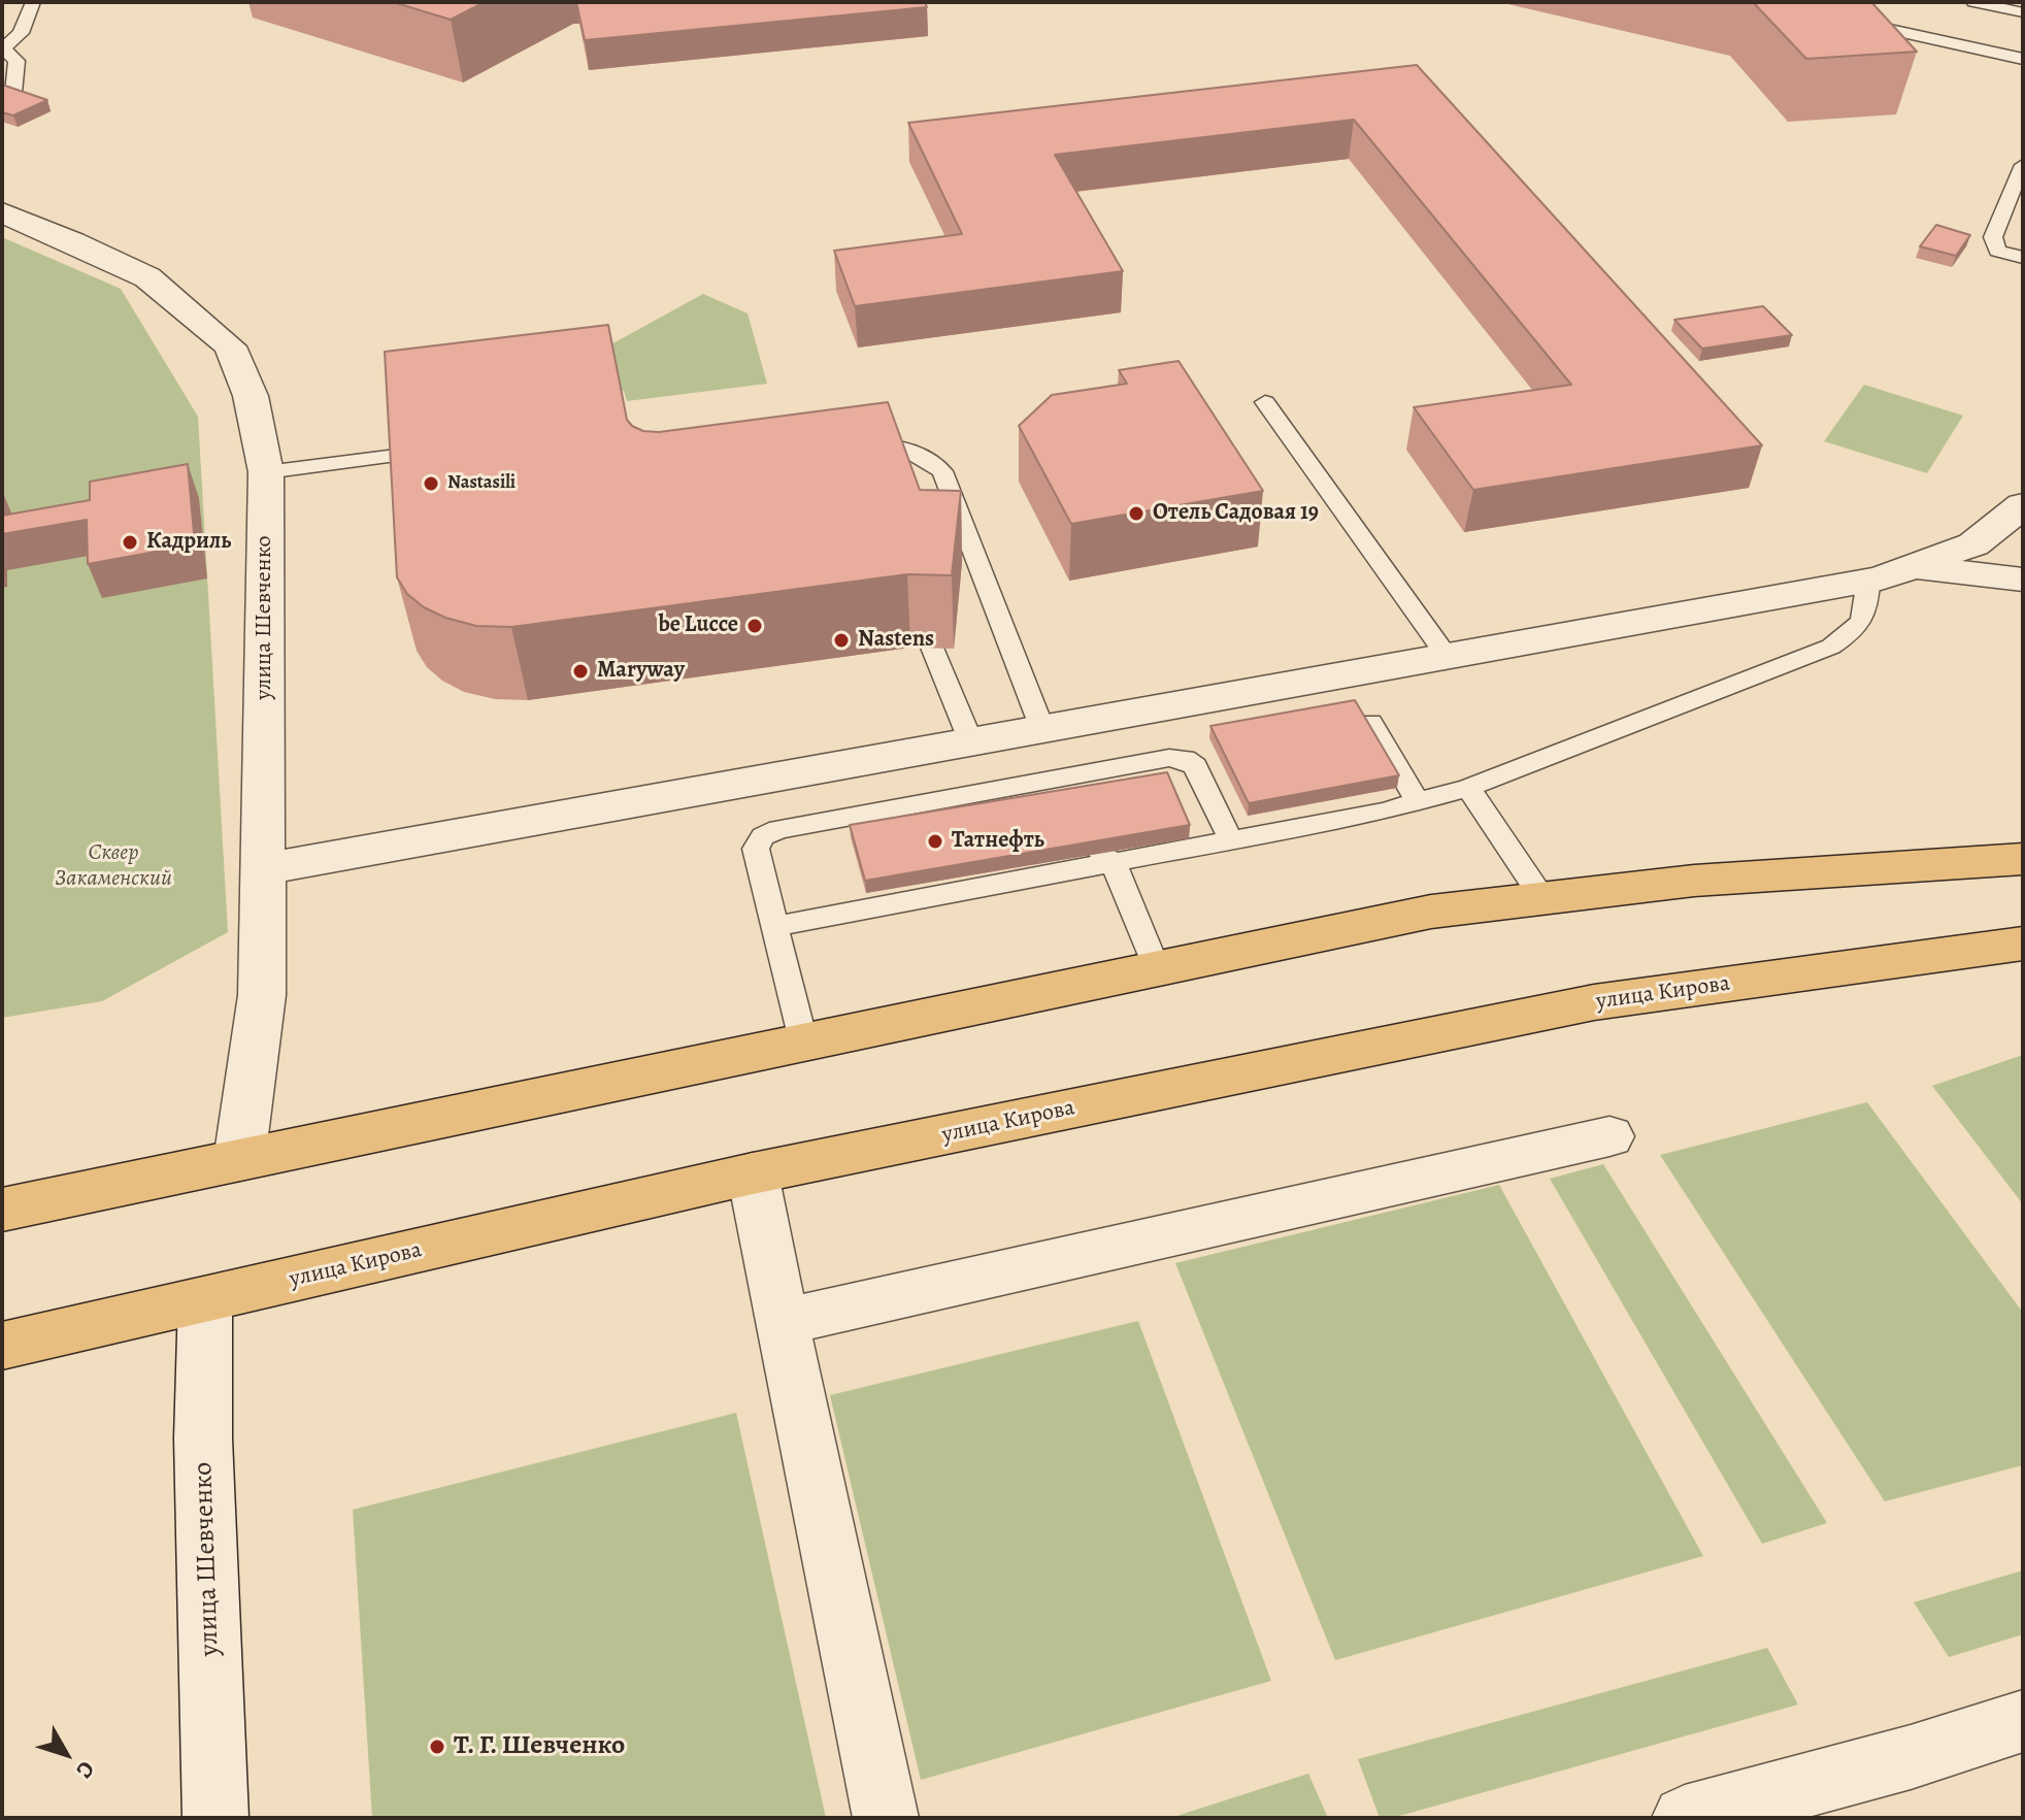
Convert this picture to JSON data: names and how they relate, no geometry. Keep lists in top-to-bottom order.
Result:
{
  "streets": {
    "main road": ["улица Кирова"],
    "street": ["улица Шевченко"]
  },
  "crossings": [
    ["улица Шевченко", "улица Кирова"]
  ],
  "parks": ["Сквер Закаменский"],
  "places": [
    "Nastasili",
    "Отель Садовая 19",
    "Кадриль",
    "be Lucce",
    "Nastens",
    "Maryway",
    "Татнефть",
    "Т. Г. Шевченко"
  ],
  "north": "bottom right"
}
